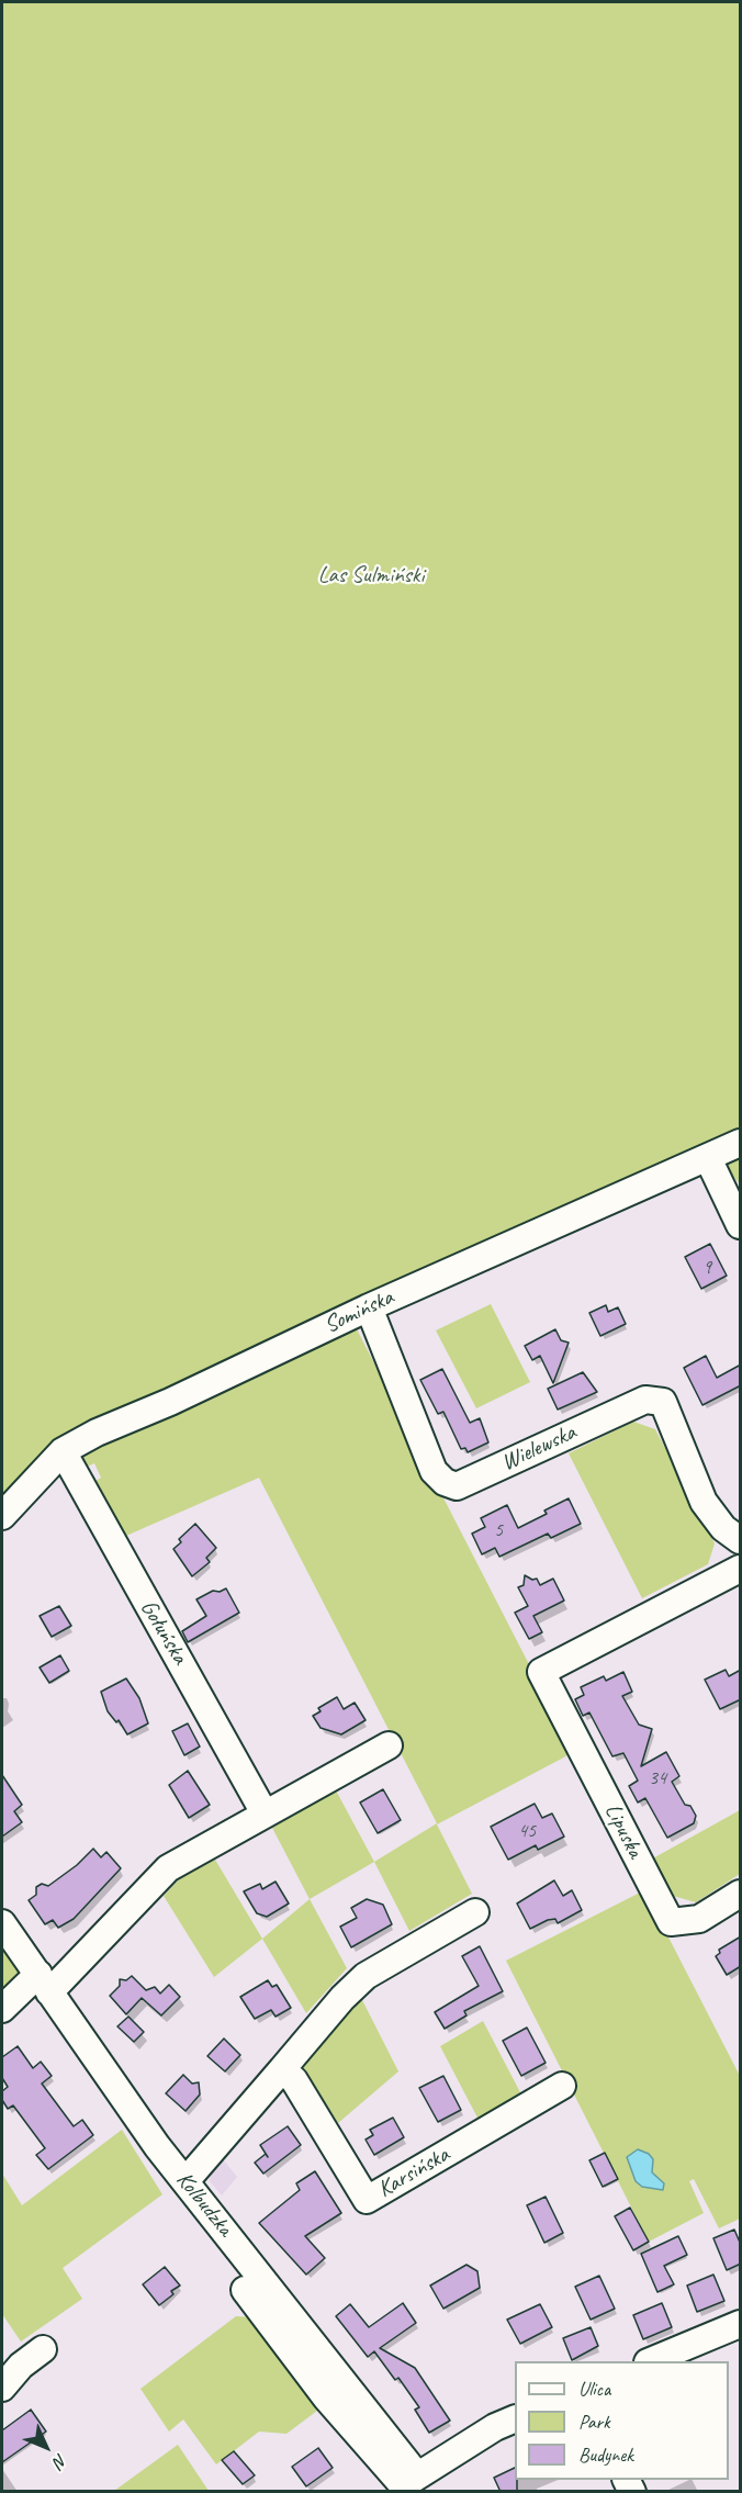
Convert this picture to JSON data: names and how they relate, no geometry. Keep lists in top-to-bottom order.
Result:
{
  "streets": {
    "street": [
      "Somińska",
      "Wielewska",
      "Gołuńska",
      "Lipuska",
      "Karsińska",
      "Kolbudzka"
    ]
  },
  "crossings": [
    ["Somińska", "Wielewska"],
    ["Somińska", "Gołuńska"]
  ],
  "parks": ["Las Sulmiński"],
  "house_numbers": [
    "9",
    "5",
    "34",
    "45"
  ],
  "legend": ["Ulica", "Park", "Budynek"],
  "north": "bottom right"
}
